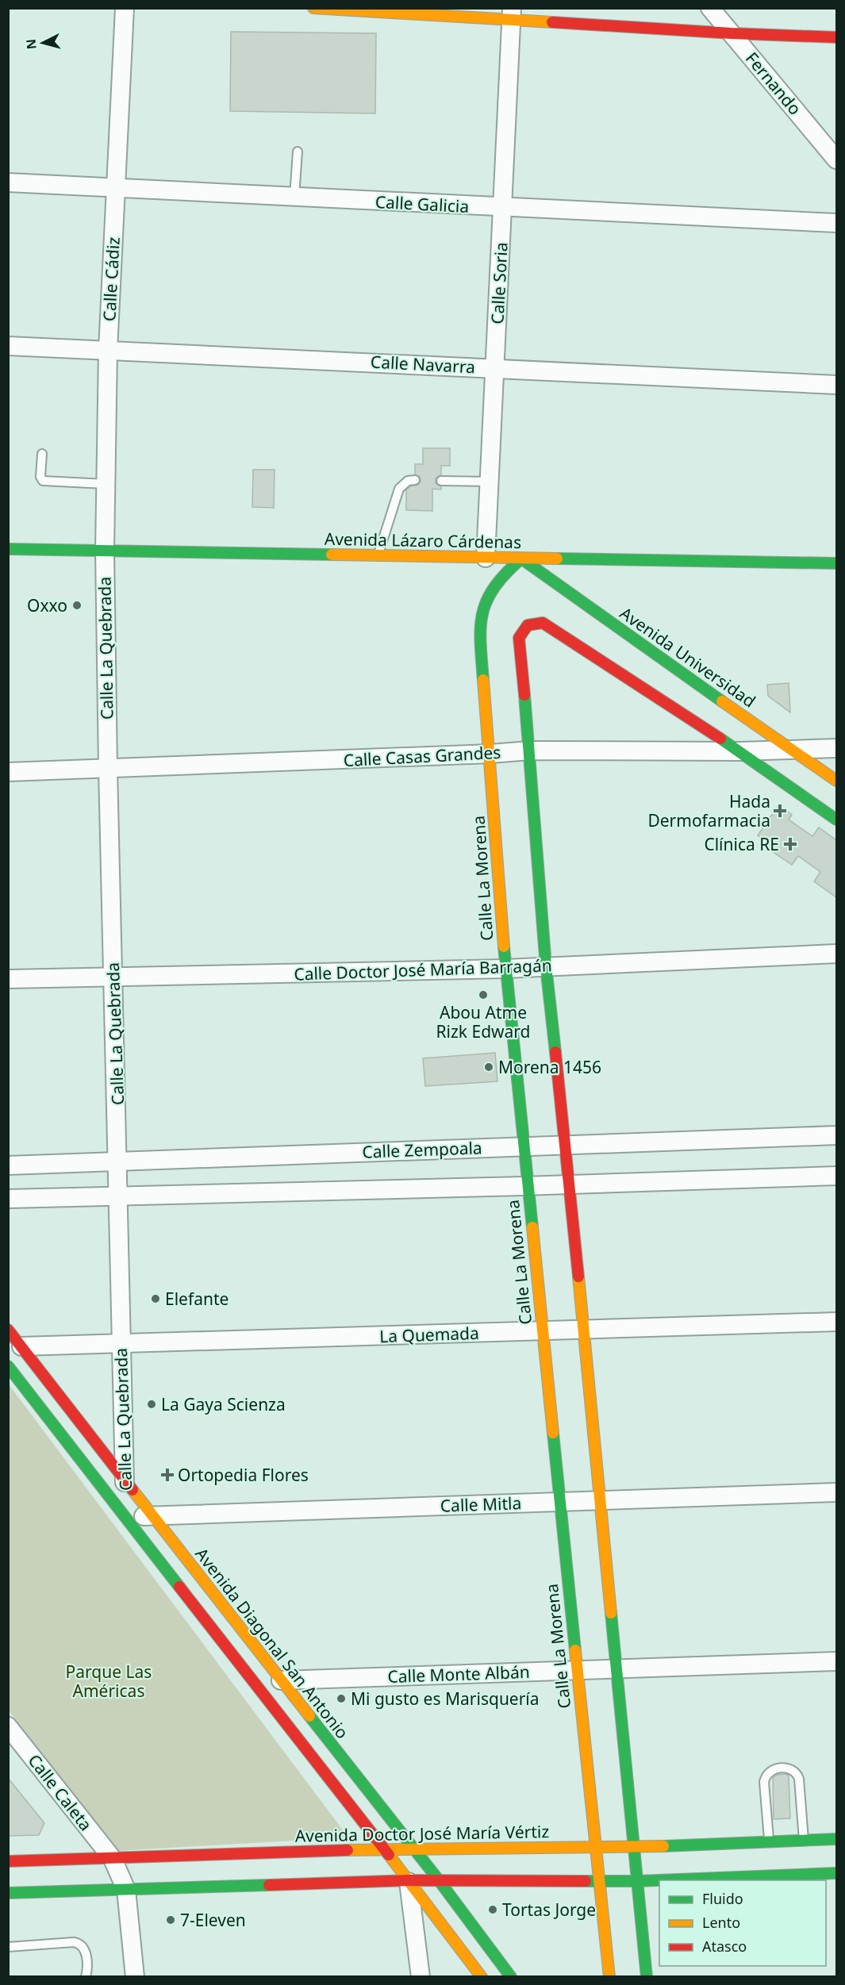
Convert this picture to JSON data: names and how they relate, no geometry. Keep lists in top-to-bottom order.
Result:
{
  "streets": {
    "street": [
      "Fernando",
      "Calle Galicia",
      "Calle Cádiz",
      "Calle Soria",
      "Calle Navarra",
      "Avenida Lázaro Cárdenas",
      "Calle La Quebrada",
      "Avenida Universidad",
      "Calle Casas Grandes",
      "Calle La Morena",
      "Calle Doctor José María Barragán",
      "Calle Zempoala",
      "La Quemada",
      "Calle Mitla",
      "Avenida Diagonal San Antonio",
      "Calle Monte Albán",
      "Calle Caleta",
      "Avenida Doctor José María Vértiz"
    ]
  },
  "crossings": [
    ["Calle Galicia", "Calle Cádiz"],
    ["Calle Galicia", "Calle Soria"],
    ["Calle Cádiz", "Calle Navarra"],
    ["Calle Cádiz", "Avenida Lázaro Cárdenas"],
    ["Calle Cádiz", "Calle La Quebrada"],
    ["Calle Soria", "Calle Navarra"],
    ["Calle Soria", "Avenida Lázaro Cárdenas"],
    ["Avenida Lázaro Cárdenas", "Calle La Quebrada"],
    ["Avenida Lázaro Cárdenas", "Avenida Universidad"],
    ["Avenida Lázaro Cárdenas", "Calle La Morena"],
    ["Calle La Quebrada", "Calle Casas Grandes"],
    ["Calle La Quebrada", "Calle Doctor José María Barragán"],
    ["Calle La Quebrada", "Calle Zempoala"],
    ["Calle La Quebrada", "La Quemada"],
    ["Calle La Quebrada", "Calle Mitla"],
    ["Calle La Quebrada", "Avenida Diagonal San Antonio"],
    ["Avenida Universidad", "Calle Casas Grandes"],
    ["Avenida Universidad", "Calle La Morena"],
    ["Calle Casas Grandes", "Calle La Morena"],
    ["Calle La Morena", "Calle Doctor José María Barragán"],
    ["Calle La Morena", "Calle Zempoala"],
    ["Calle La Morena", "La Quemada"],
    ["Calle La Morena", "Calle Mitla"],
    ["Calle La Morena", "Calle Monte Albán"],
    ["Calle La Morena", "Avenida Doctor José María Vértiz"],
    ["La Quemada", "Avenida Diagonal San Antonio"],
    ["Calle Mitla", "Avenida Diagonal San Antonio"],
    ["Avenida Diagonal San Antonio", "Calle Monte Albán"],
    ["Avenida Diagonal San Antonio", "Avenida Doctor José María Vértiz"],
    ["Calle Caleta", "Avenida Doctor José María Vértiz"]
  ],
  "parks": ["Parque Las Américas"],
  "places": {
    "other": [
      "Oxxo",
      "Abou Atme Rizk Edward",
      "Morena 1456",
      "Elefante",
      "La Gaya Scienza",
      "Mi gusto es Marisquería",
      "Tortas Jorge",
      "7-Eleven"
    ],
    "health": ["Hada Dermofarmacia", "Clínica RE", "Ortopedia Flores"]
  },
  "legend": ["Fluido", "Lento", "Atasco"],
  "north": "left"
}
